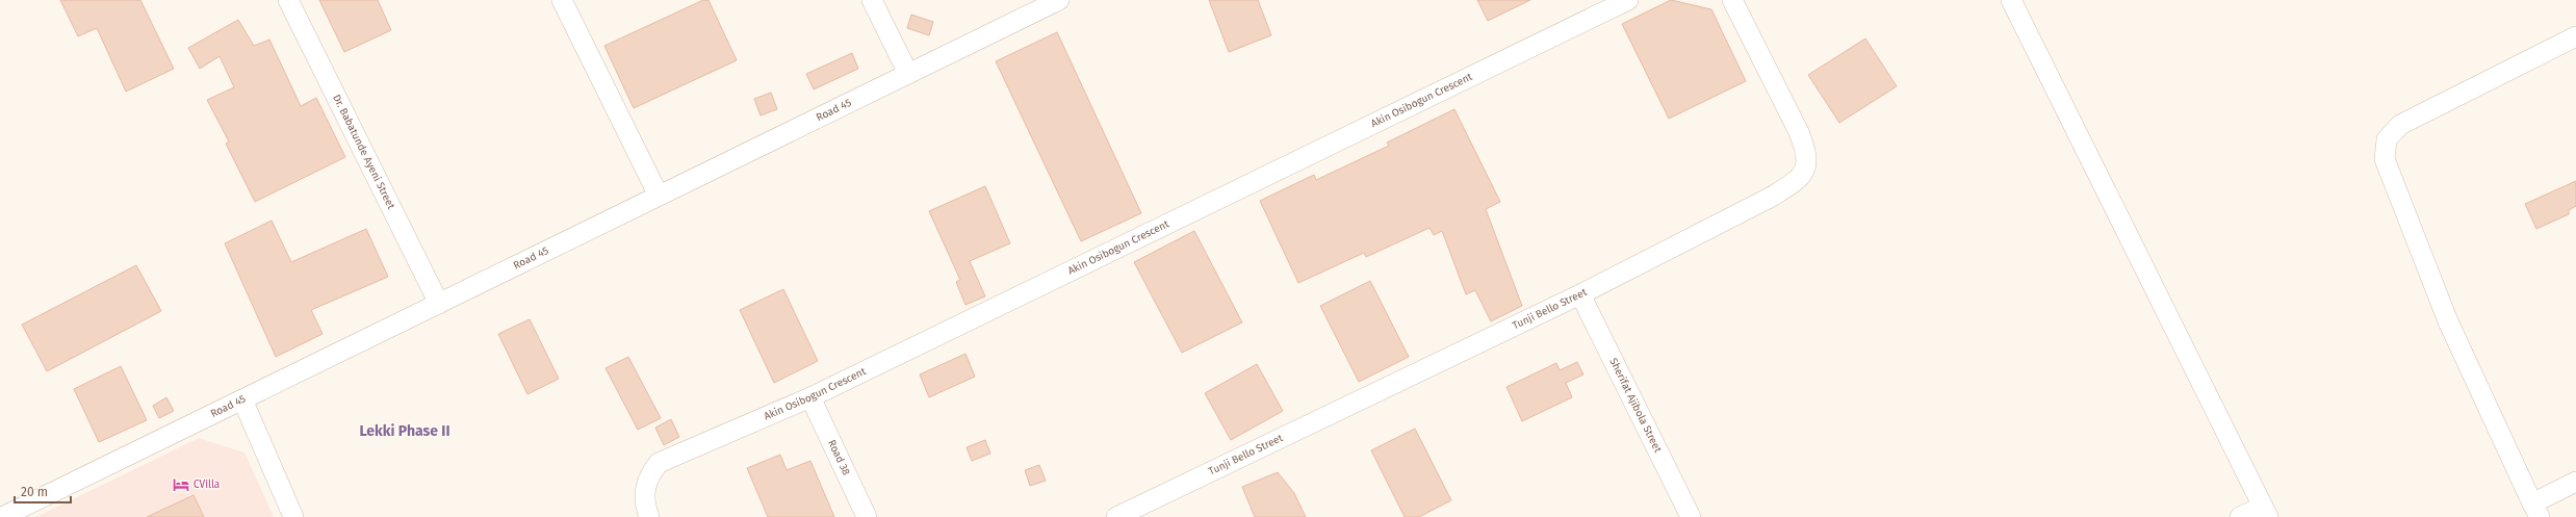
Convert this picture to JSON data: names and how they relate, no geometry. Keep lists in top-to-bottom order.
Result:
{
  "streets": {
    "street": [
      "Akin Osibogun Crescent",
      "Road 45",
      "Dr. Babatunde Ayeni Street",
      "Tunji Bello Street",
      "Sherifat Ajibola Street",
      "Road 38"
    ]
  },
  "crossings": [
    ["Akin Osibogun Crescent", "Road 38"],
    ["Road 45", "Dr. Babatunde Ayeni Street"],
    ["Tunji Bello Street", "Sherifat Ajibola Street"]
  ],
  "districts": ["Lekki Phase II"],
  "places": {
    "hotel": ["CVilla"]
  },
  "scale_bar": "20 m"
}
